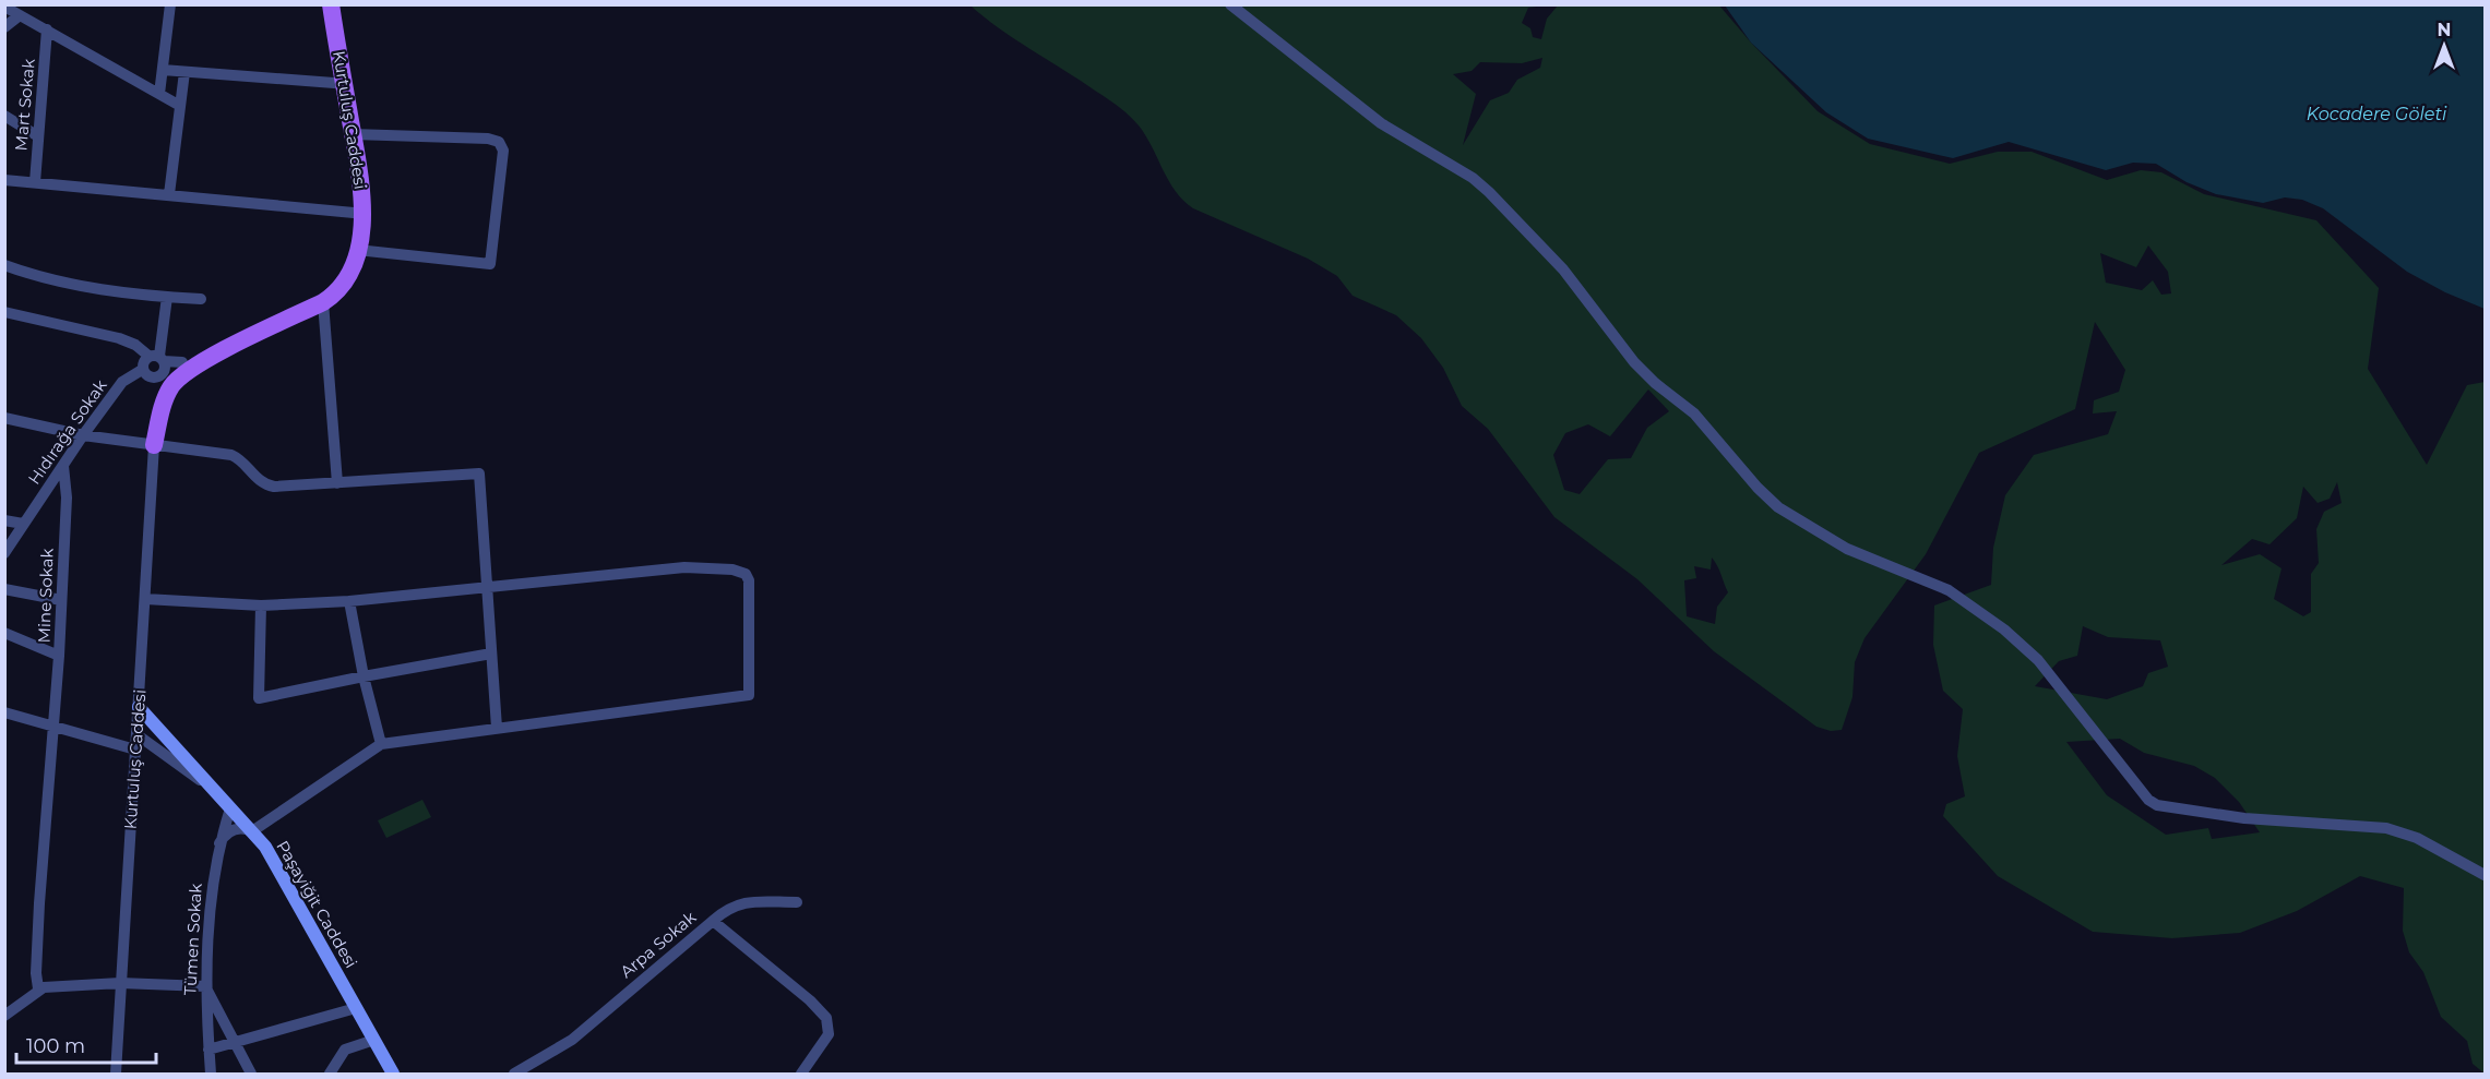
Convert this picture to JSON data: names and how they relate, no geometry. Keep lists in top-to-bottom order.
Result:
{
  "streets": {
    "main road": ["Kurtuluş Caddesi", "Paşayiğit Caddesi"],
    "street": [
      "Mart Sokak",
      "Hıdırağa Sokak",
      "Mine Sokak",
      "Tümen Sokak",
      "Arpa Sokak"
    ]
  },
  "crossings": [
    ["Kurtuluş Caddesi", "Hıdırağa Sokak"],
    ["Kurtuluş Caddesi", "Paşayiğit Caddesi"],
    ["Hıdırağa Sokak", "Mine Sokak"],
    ["Paşayiğit Caddesi", "Tümen Sokak"]
  ],
  "water": ["Kocadere Göleti"],
  "scale_bar": "100 m",
  "north": "top"
}
